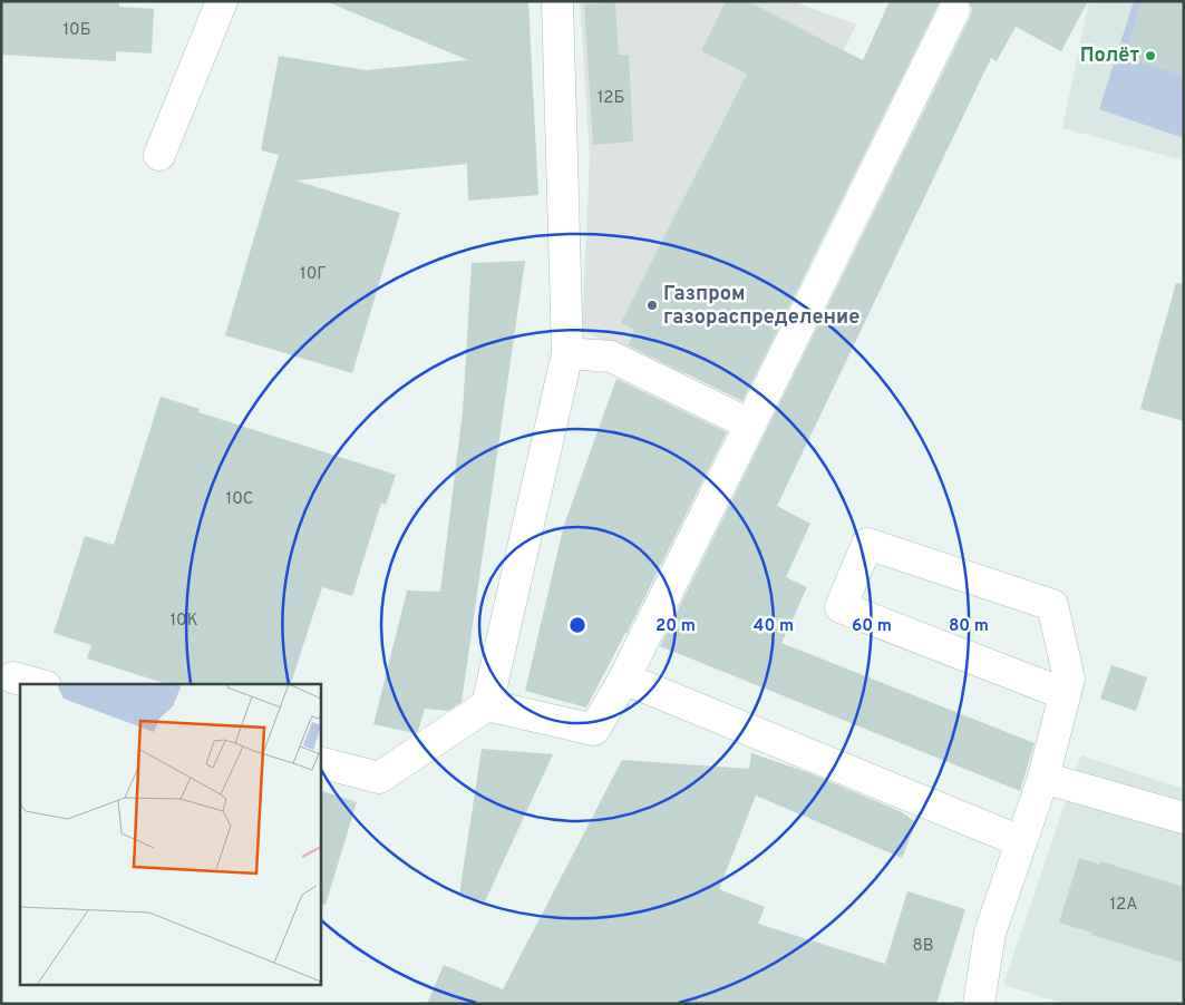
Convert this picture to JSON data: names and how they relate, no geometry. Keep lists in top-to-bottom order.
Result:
{
  "places": ["Полёт", "Газпром газораспределение"],
  "house_numbers": [
    "10Б",
    "12Б",
    "10Г",
    "10С",
    "10К",
    "12А",
    "8В"
  ],
  "rings": [
    "20 m",
    "40 m",
    "60 m",
    "80 m"
  ]
}
